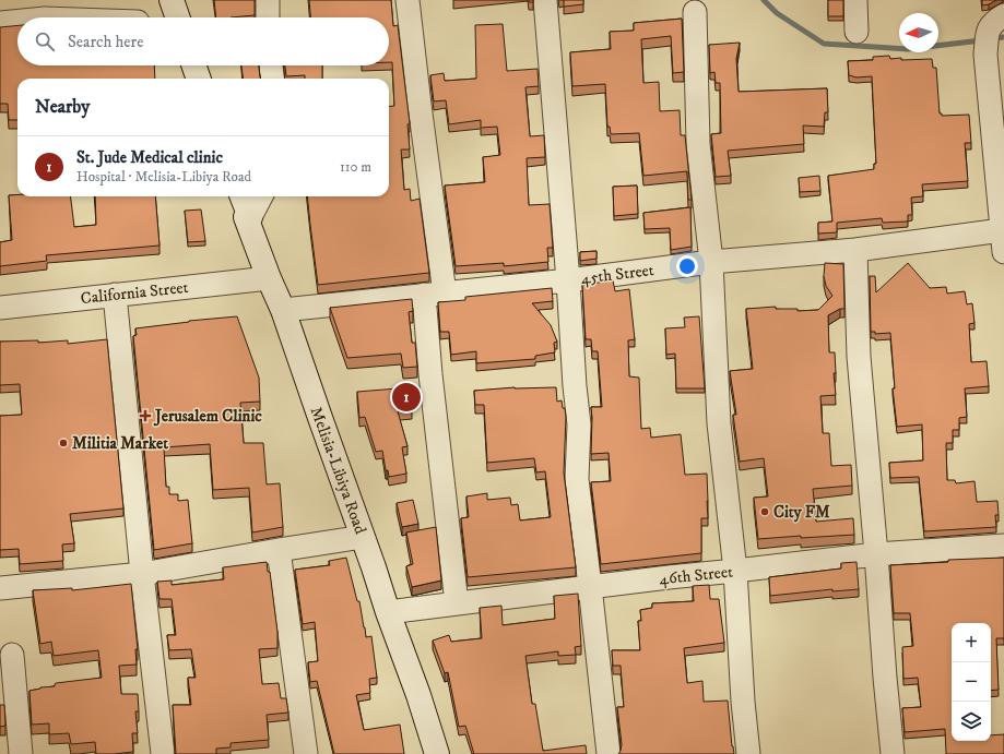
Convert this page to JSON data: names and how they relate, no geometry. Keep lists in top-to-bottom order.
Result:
{
  "streets": {
    "main road": ["Melisia-Libiya Road"],
    "street": ["45th Street", "California Street", "46th Street"]
  },
  "crossings": [
    ["45th Street", "Melisia-Libiya Road"],
    ["California Street", "Melisia-Libiya Road"],
    ["Melisia-Libiya Road", "46th Street"]
  ],
  "places": {
    "health": ["Jerusalem Clinic"],
    "other": ["Militia Market", "City FM"]
  },
  "north": "left",
  "page": {
    "search": "Search here",
    "heading": "Nearby",
    "list": [
      {
        "mark": "1",
        "name": "St. Jude Medical clinic",
        "note": "Hospital · Melisia-Libiya Road",
        "value": "110 m"
      }
    ],
    "pins": "1",
    "map_buttons": ["+", "−"]
  }
}
